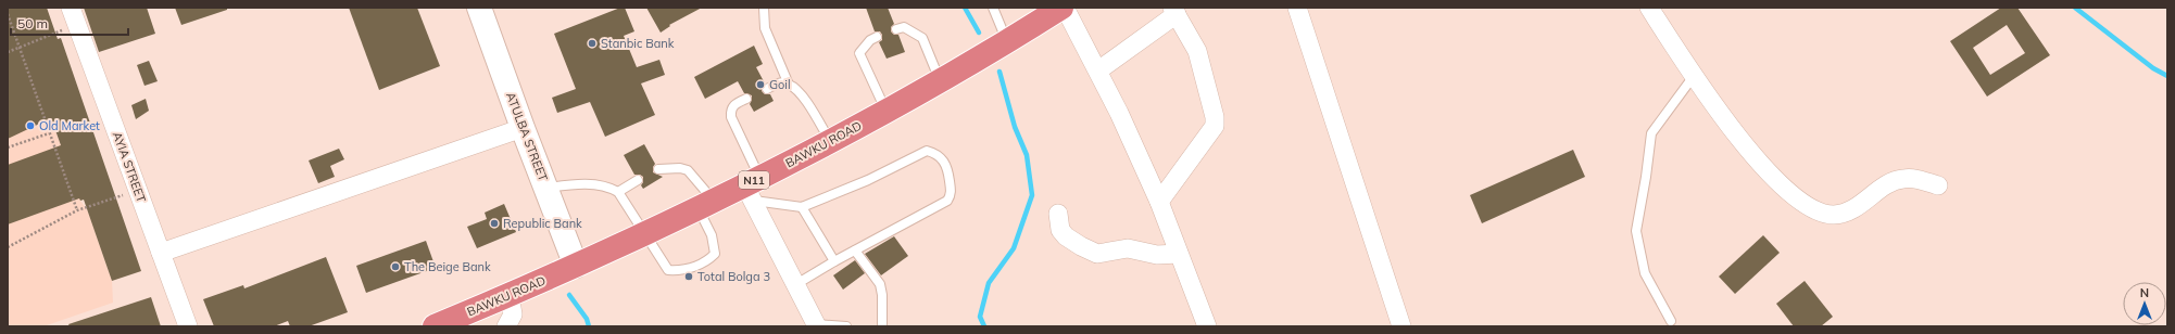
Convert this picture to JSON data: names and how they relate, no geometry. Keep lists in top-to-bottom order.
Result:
{
  "streets": {
    "highway": ["BAWKU ROAD", "N11"],
    "street": ["ATULBA STREET", "AYIA STREET"]
  },
  "crossings": [
    ["ATULBA STREET", "BAWKU ROAD"]
  ],
  "places": [
    "Stanbic Bank",
    "Goil",
    "Old Market",
    "Republic Bank",
    "The Beige Bank",
    "Total Bolga 3"
  ],
  "scale_bar": "50 m",
  "north": "top"
}
